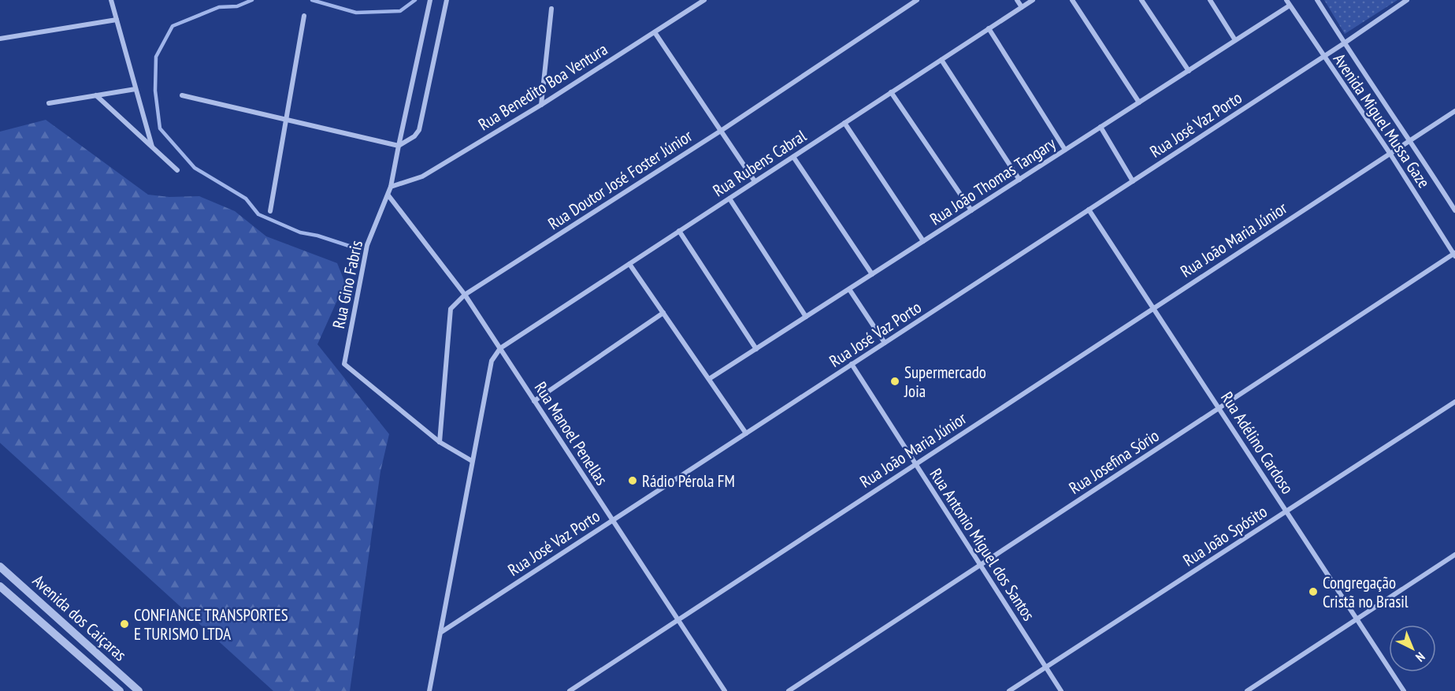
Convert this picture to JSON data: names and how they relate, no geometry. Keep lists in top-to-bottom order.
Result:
{
  "streets": {
    "street": [
      "Rua Benedito Boa Ventura",
      "Avenida Miguel Mussa Gaze",
      "Rua José Vaz Porto",
      "Rua Rubens Cabral",
      "Rua Doutor José Foster Júnior",
      "Rua João Thomas Tangary",
      "Rua João Maria Júnior",
      "Rua Gino Fabris",
      "Rua Manoel Penellas",
      "Rua Adélino Cardoso",
      "Rua Josefina Sório",
      "Rua João Spósito",
      "Rua Antonio Miguel dos Santos",
      "Avenida dos Caiçaras"
    ]
  },
  "crossings": [
    ["Rua Benedito Boa Ventura", "Rua Gino Fabris"],
    ["Avenida Miguel Mussa Gaze", "Rua José Vaz Porto"],
    ["Avenida Miguel Mussa Gaze", "Rua João Thomas Tangary"],
    ["Avenida Miguel Mussa Gaze", "Rua João Maria Júnior"],
    ["Avenida Miguel Mussa Gaze", "Rua Josefina Sório"],
    ["Rua José Vaz Porto", "Rua Manoel Penellas"],
    ["Rua José Vaz Porto", "Rua Adélino Cardoso"],
    ["Rua José Vaz Porto", "Rua Antonio Miguel dos Santos"],
    ["Rua Rubens Cabral", "Rua Manoel Penellas"],
    ["Rua Doutor José Foster Júnior", "Rua Gino Fabris"],
    ["Rua Doutor José Foster Júnior", "Rua Manoel Penellas"],
    ["Rua João Maria Júnior", "Rua Manoel Penellas"],
    ["Rua João Maria Júnior", "Rua Adélino Cardoso"],
    ["Rua João Maria Júnior", "Rua Antonio Miguel dos Santos"],
    ["Rua Gino Fabris", "Rua Manoel Penellas"],
    ["Rua Adélino Cardoso", "Rua Josefina Sório"],
    ["Rua Adélino Cardoso", "Rua João Spósito"],
    ["Rua Josefina Sório", "Rua Antonio Miguel dos Santos"],
    ["Rua João Spósito", "Rua Antonio Miguel dos Santos"]
  ],
  "places": [
    "Supermercado Joia",
    "Rádio Pérola FM",
    "Congregação Cristã no Brasil",
    "CONFIANCE TRANSPORTES E TURISMO LTDA"
  ],
  "north": "bottom right"
}
